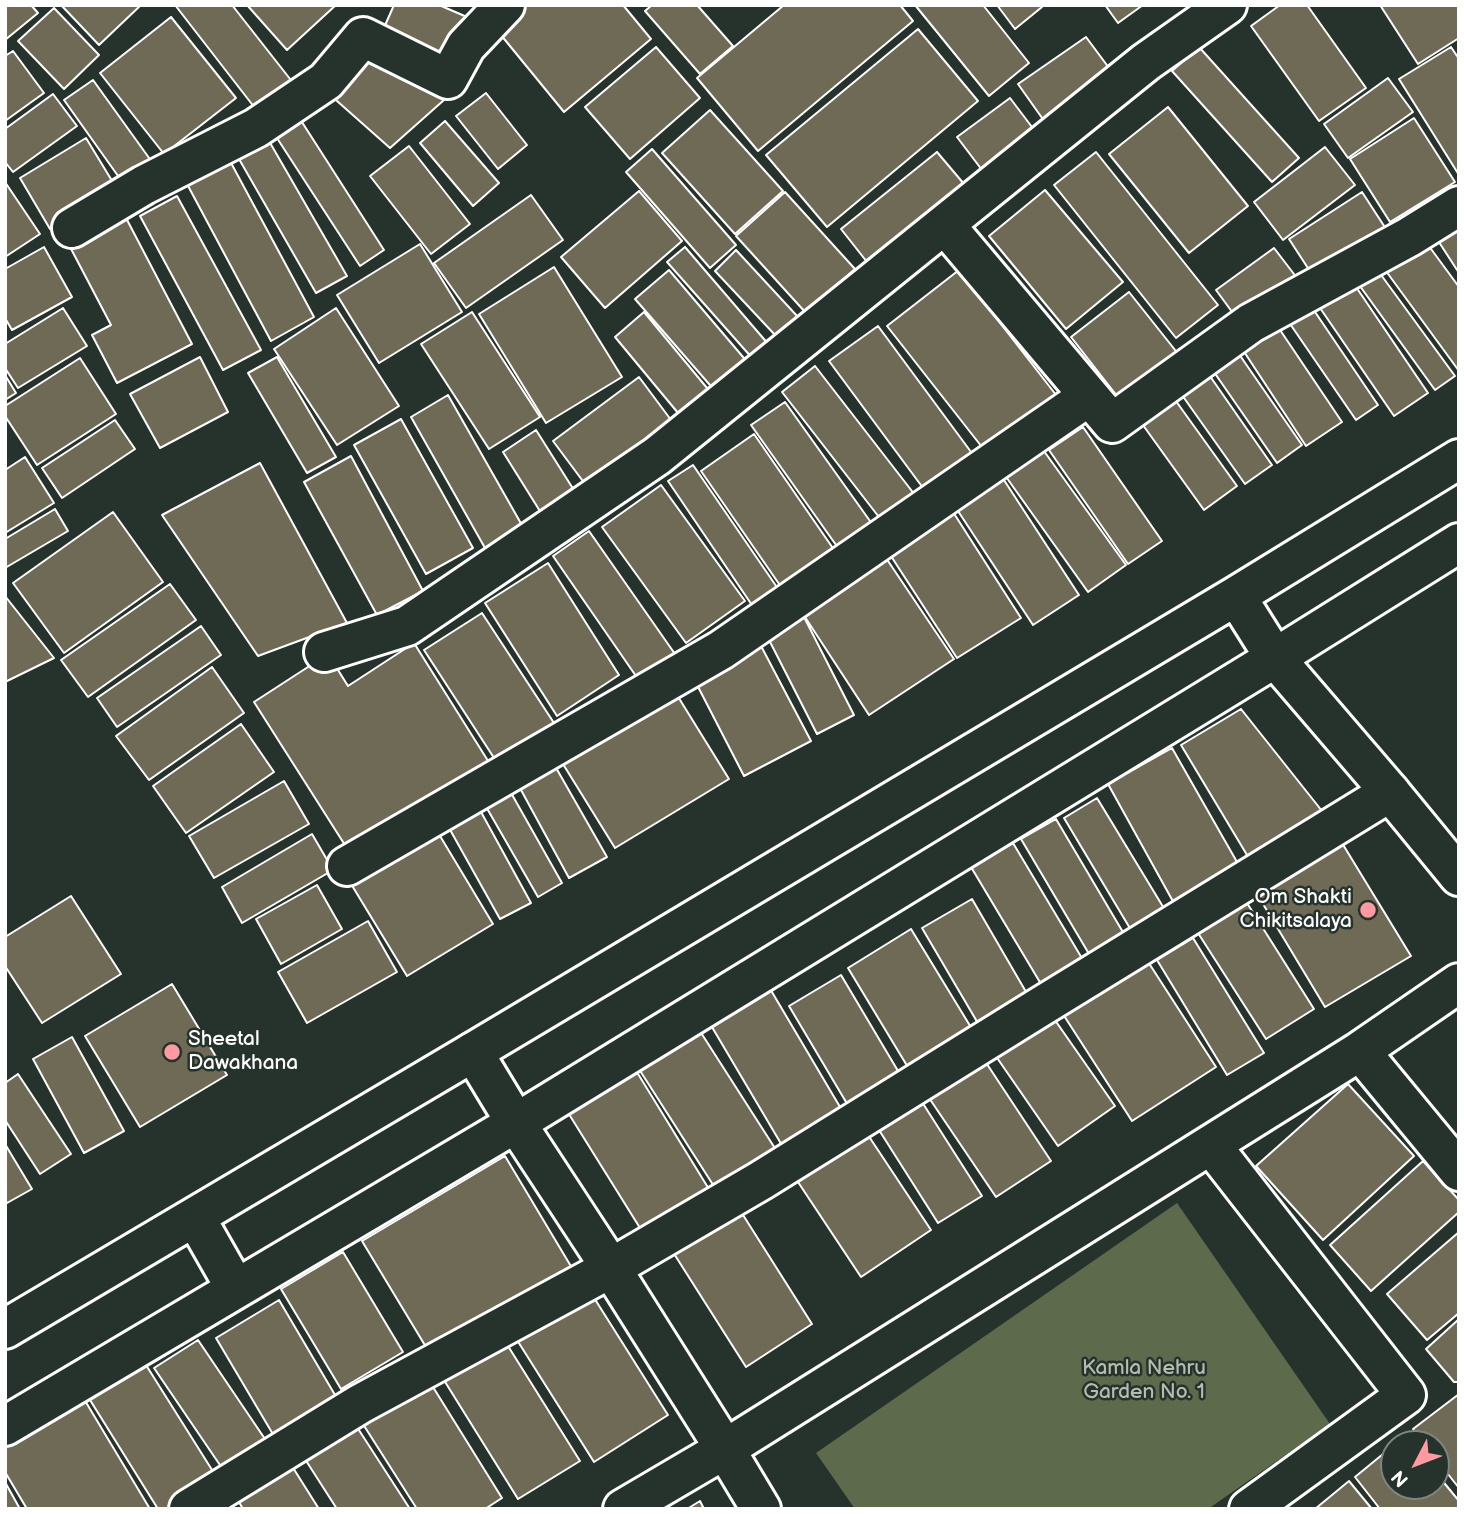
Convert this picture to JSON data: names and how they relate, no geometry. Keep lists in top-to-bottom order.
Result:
{
  "parks": ["Kamla Nehru Garden No. 1"],
  "places": ["Om Shakti Chikitsalaya", "Sheetal Dawakhana"],
  "north": "bottom left"
}
